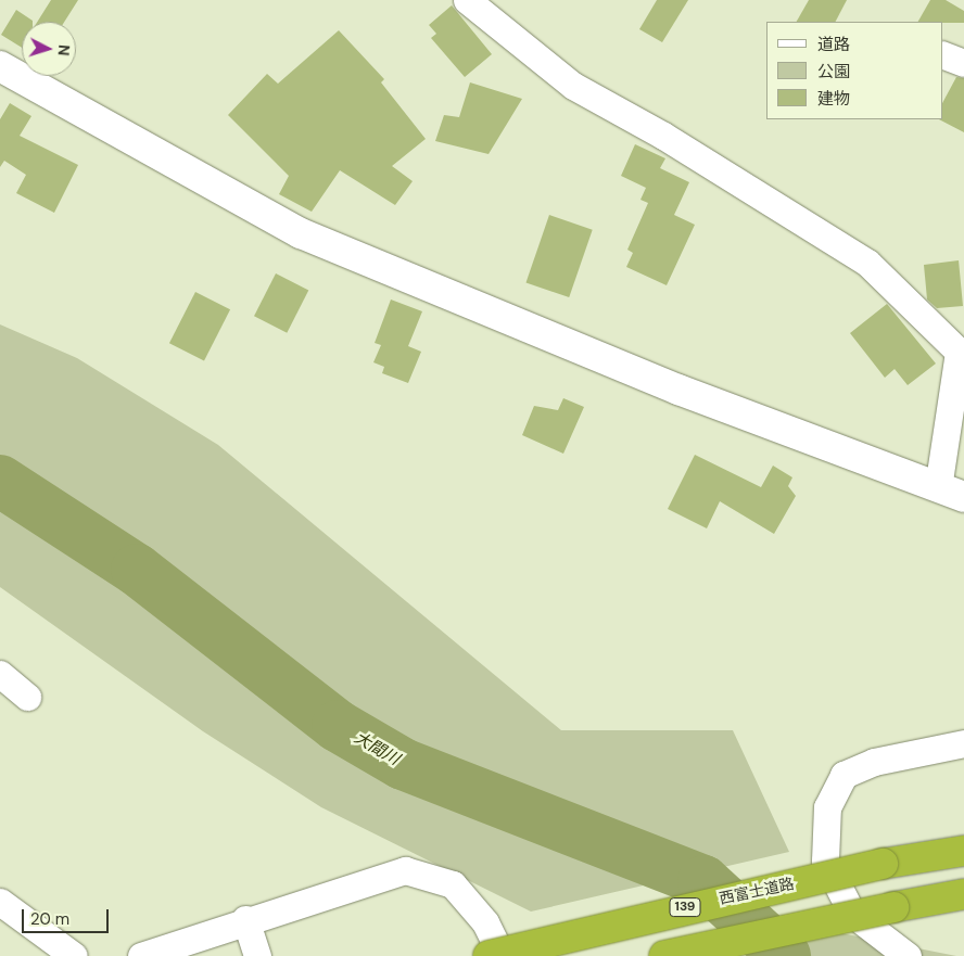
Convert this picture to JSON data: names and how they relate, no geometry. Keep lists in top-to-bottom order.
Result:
{
  "streets": {
    "highway": ["西富士道路", "139"]
  },
  "water": ["大間川"],
  "legend": ["道路", "公園", "建物"],
  "scale_bar": "20 m",
  "north": "right"
}
